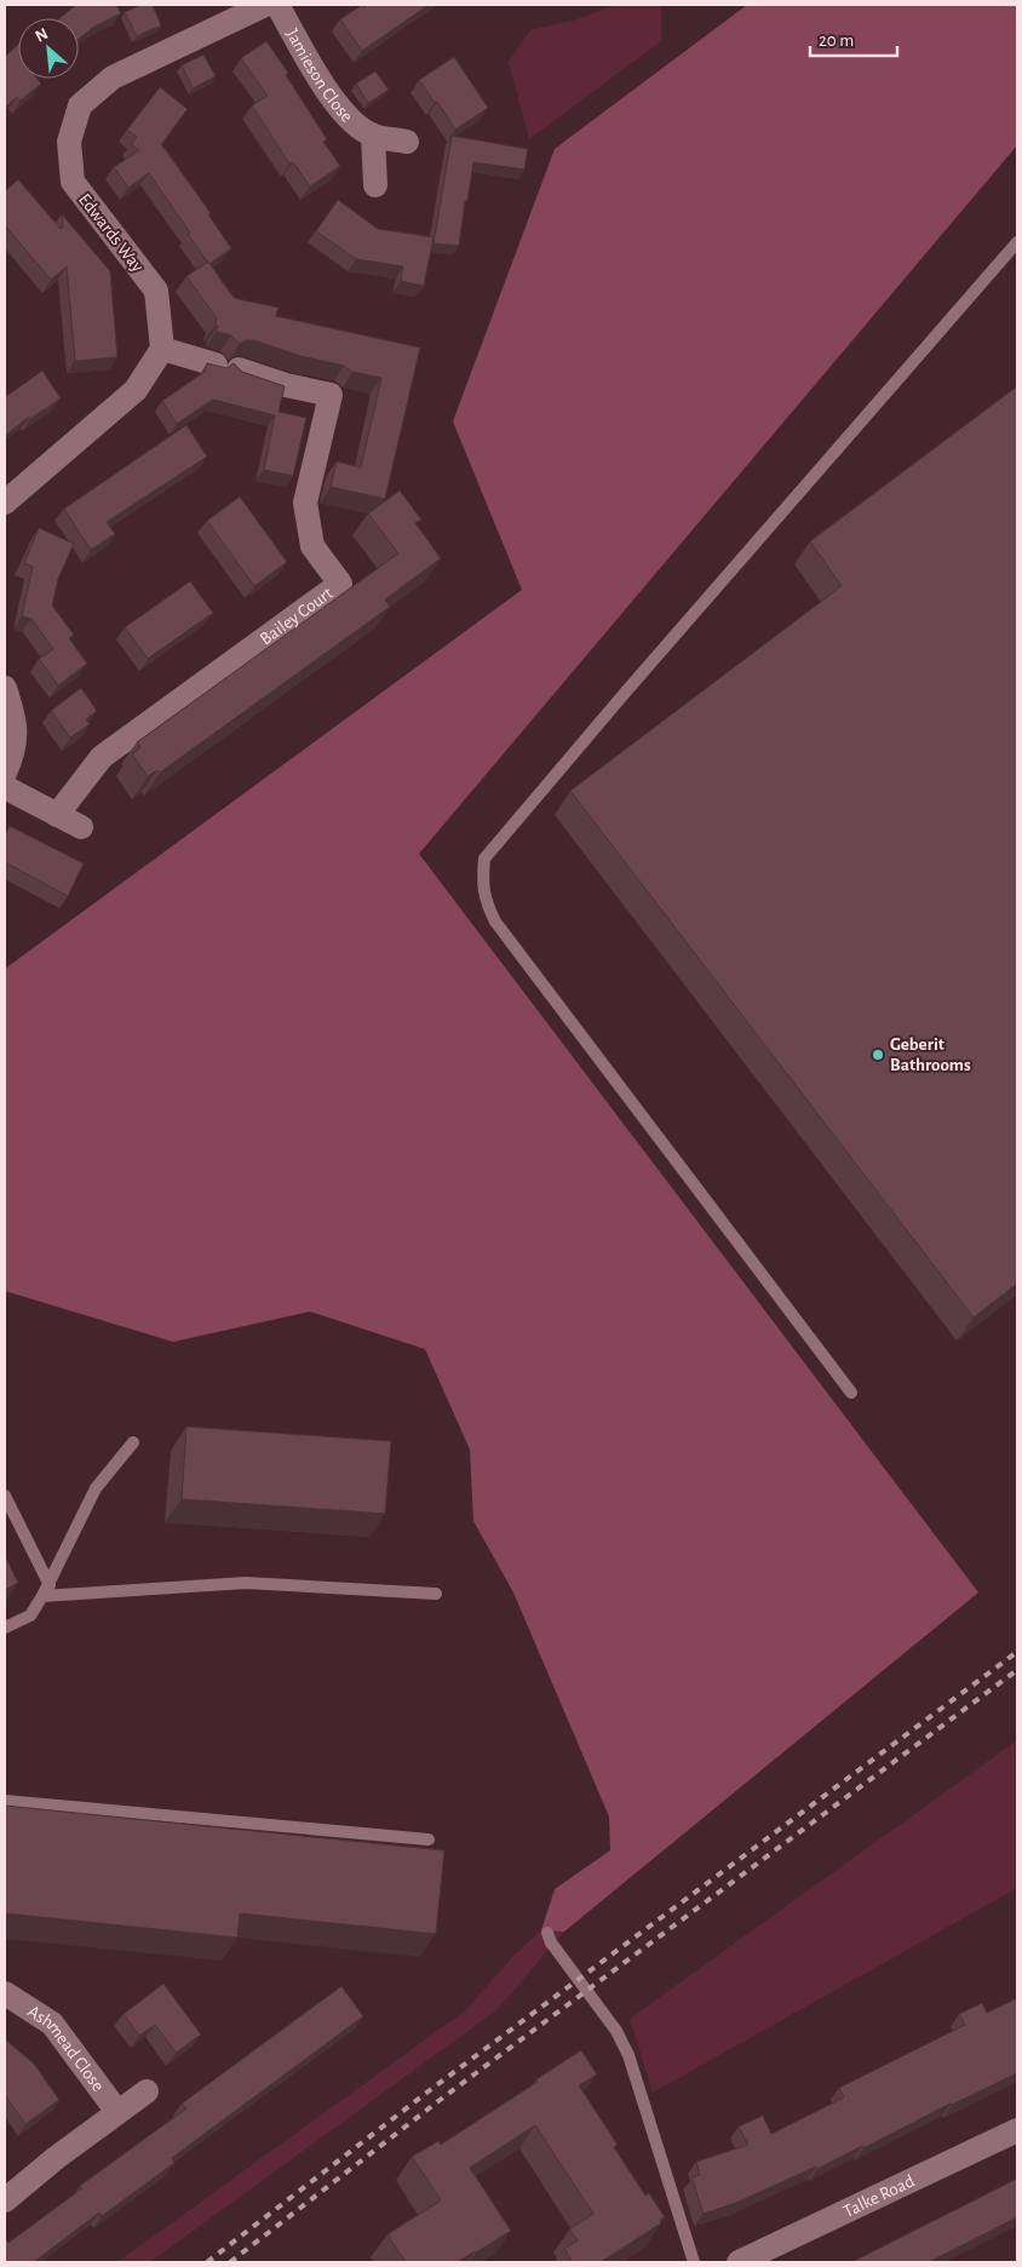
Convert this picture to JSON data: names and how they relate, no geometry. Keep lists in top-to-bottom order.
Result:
{
  "streets": {
    "street": [
      "Jamieson Close",
      "Edwards Way",
      "Bailey Court",
      "Ashmead Close",
      "Talke Road"
    ]
  },
  "places": ["Geberit Bathrooms"],
  "scale_bar": "20 m",
  "north": "top left"
}
